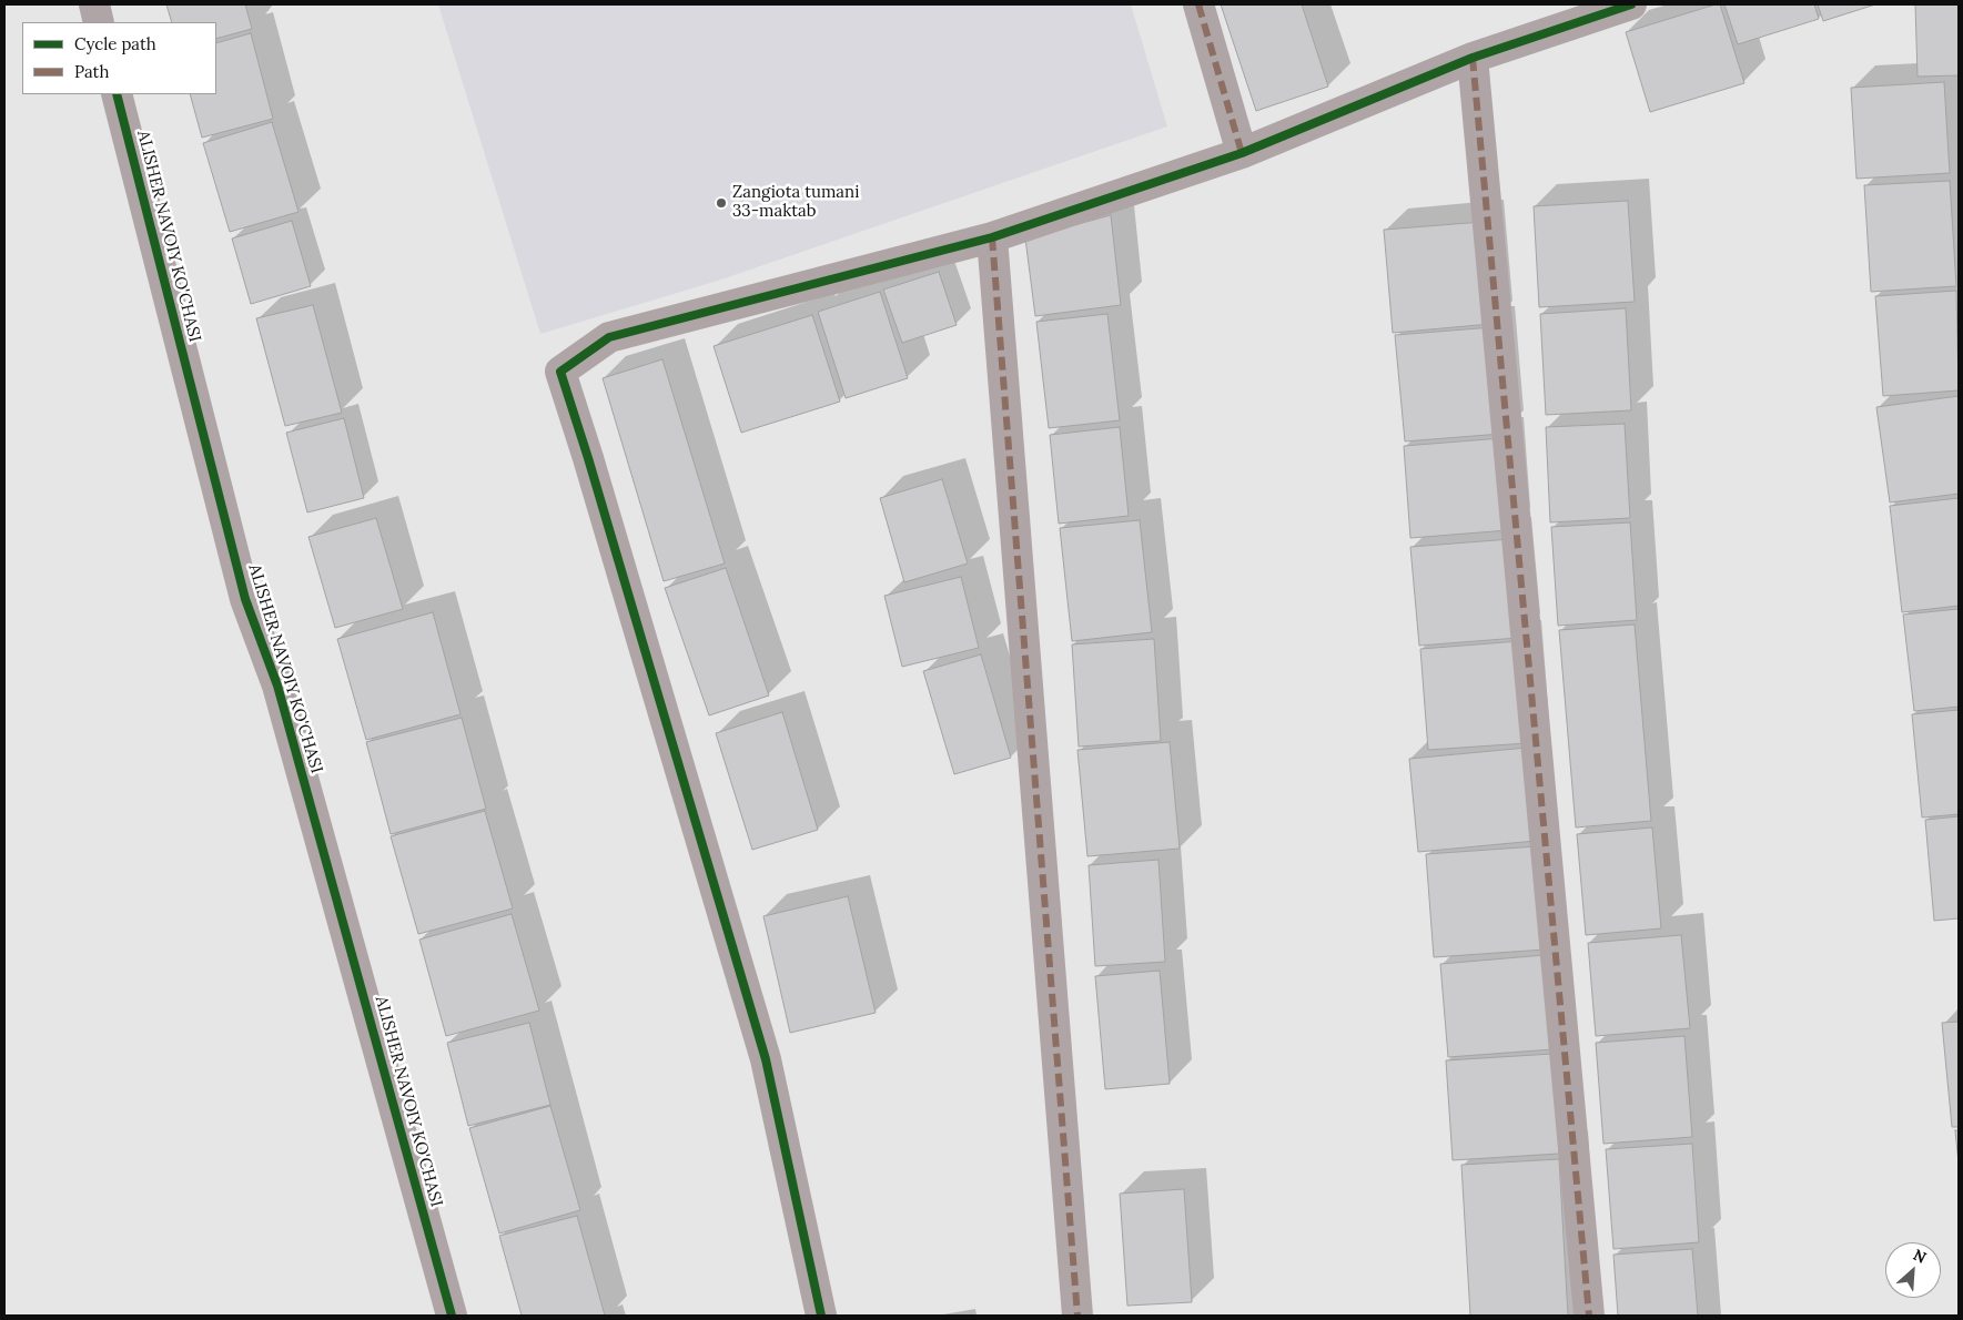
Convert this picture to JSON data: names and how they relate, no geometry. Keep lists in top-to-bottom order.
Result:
{
  "streets": {
    "street": ["ALISHER NAVOIY KO'CHASI"]
  },
  "places": ["Zangiota tumani 33-maktab"],
  "legend": ["Cycle path", "Path"],
  "north": "top right"
}
